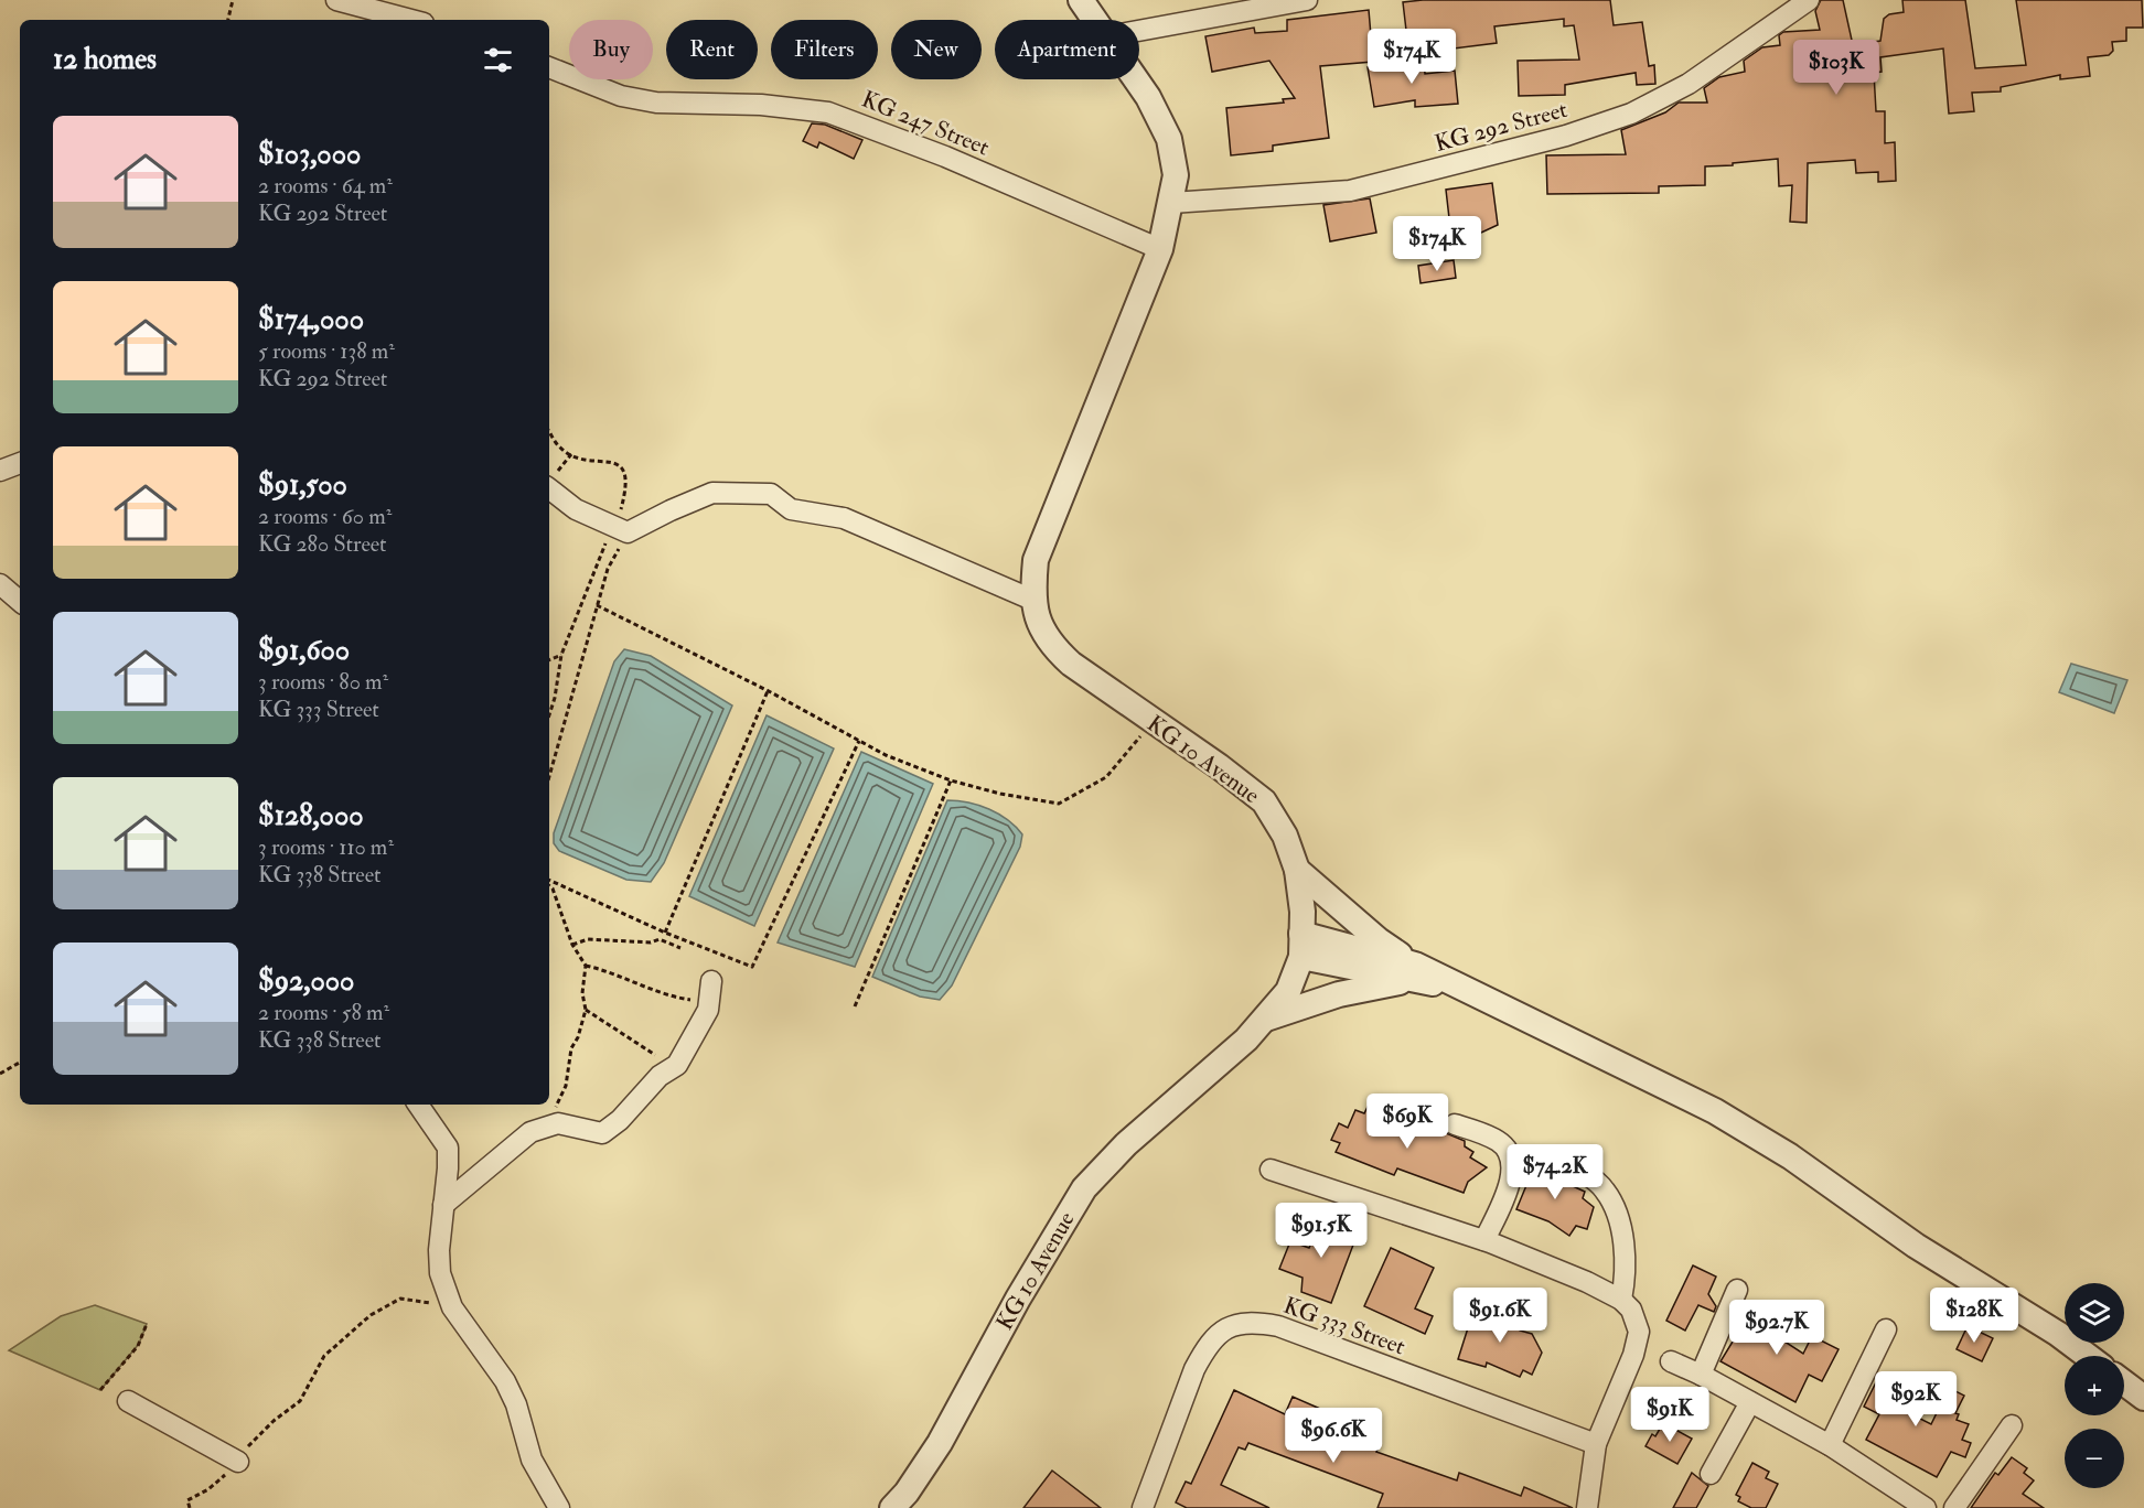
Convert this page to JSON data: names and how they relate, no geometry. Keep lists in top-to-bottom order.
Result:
{
  "streets": {
    "street": [
      "KG 247 Street",
      "KG 292 Street",
      "KG 10 Avenue",
      "KG 333 Street"
    ]
  },
  "crossings": [
    ["KG 247 Street", "KG 10 Avenue"],
    ["KG 292 Street", "KG 10 Avenue"]
  ],
  "page": {
    "chip": [
      "Buy",
      "Rent",
      "Filters",
      "New",
      "Apartment"
    ],
    "heading": "12 homes",
    "price": [
      "$174K",
      "$103K",
      "$174K",
      "$69K",
      "$74.2K",
      "$91.5K",
      "$91.6K",
      "$128K",
      "$92.7K",
      "$92K",
      "$91K",
      "$96.6K"
    ],
    "list": [
      {
        "name": "$103,000",
        "note": "2 rooms · 64 m² · KG 292 Street"
      },
      {
        "name": "$174,000",
        "note": "5 rooms · 138 m² · KG 292 Street"
      },
      {
        "name": "$91,500",
        "note": "2 rooms · 60 m² · KG 280 Street"
      },
      {
        "name": "$91,600",
        "note": "3 rooms · 80 m² · KG 333 Street"
      },
      {
        "name": "$128,000",
        "note": "3 rooms · 110 m² · KG 338 Street"
      },
      {
        "name": "$92,000",
        "note": "2 rooms · 58 m² · KG 338 Street"
      }
    ],
    "map_buttons": ["+", "−"]
  }
}
